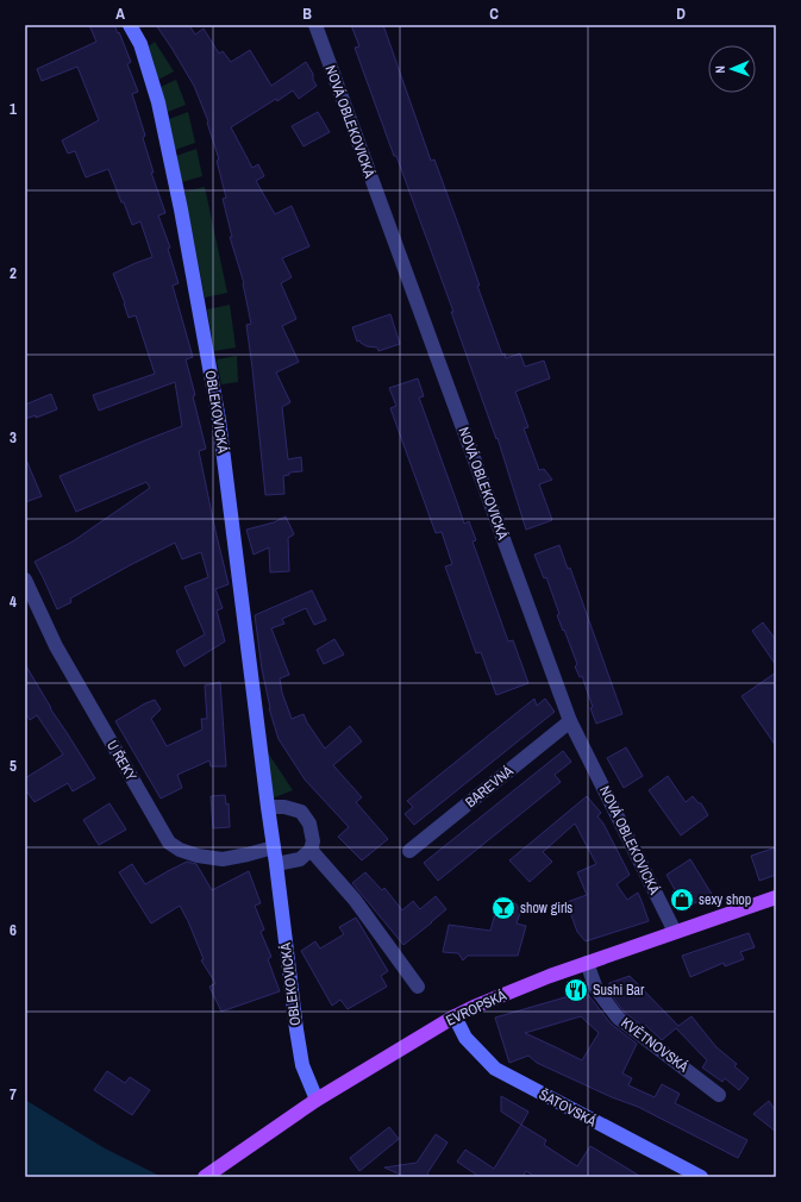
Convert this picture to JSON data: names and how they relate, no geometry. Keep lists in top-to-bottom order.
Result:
{
  "streets": {
    "main road": ["EVROPSKÁ"],
    "street": [
      "NOVÁ OBLEKOVICKÁ",
      "OBLEKOVICKÁ",
      "U ŘEKY",
      "BAREVNÁ",
      "KVĚTNOVSKÁ",
      "ŠATOVSKÁ"
    ]
  },
  "crossings": [
    ["NOVÁ OBLEKOVICKÁ", "BAREVNÁ"],
    ["NOVÁ OBLEKOVICKÁ", "EVROPSKÁ"],
    ["OBLEKOVICKÁ", "U ŘEKY"],
    ["OBLEKOVICKÁ", "EVROPSKÁ"],
    ["EVROPSKÁ", "KVĚTNOVSKÁ"],
    ["EVROPSKÁ", "ŠATOVSKÁ"]
  ],
  "places": {
    "shop": ["sexy shop"],
    "bar": ["show girls"],
    "restaurant": ["Sushi Bar"]
  },
  "north": "left",
  "grid": {
    "columns": [
      "A",
      "B",
      "C",
      "D"
    ],
    "rows": [
      "1",
      "2",
      "3",
      "4",
      "5",
      "6",
      "7"
    ]
  }
}
